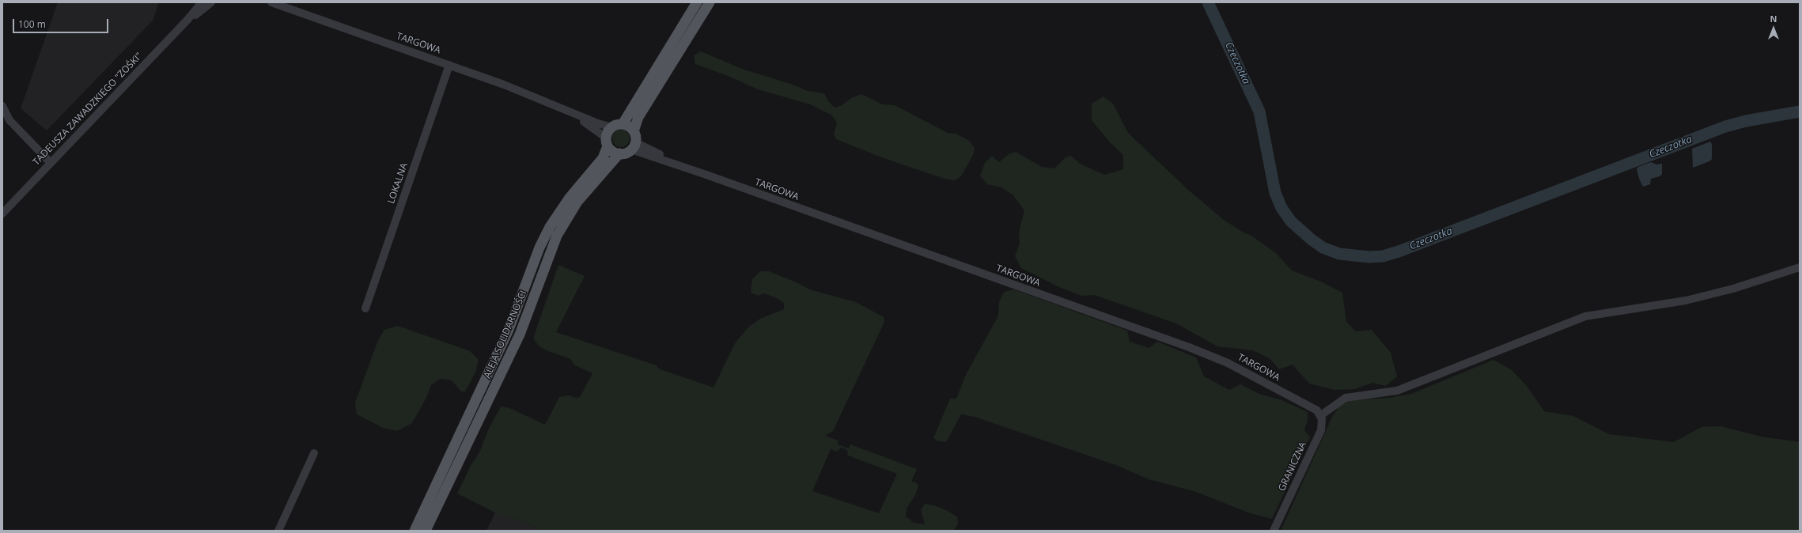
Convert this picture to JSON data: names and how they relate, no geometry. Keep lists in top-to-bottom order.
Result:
{
  "streets": {
    "main road": ["ALEJA SOLIDARNOŚCI"],
    "street": [
      "TARGOWA",
      "TADEUSZA ZAWADZKIEGO \"ZOŚKI\"",
      "LOKALNA",
      "GRANICZNA"
    ]
  },
  "crossings": [
    ["TARGOWA", "LOKALNA"],
    ["TARGOWA", "ALEJA SOLIDARNOŚCI"],
    ["TARGOWA", "GRANICZNA"]
  ],
  "water": ["Czeczotka"],
  "scale_bar": "100 m",
  "north": "top"
}
